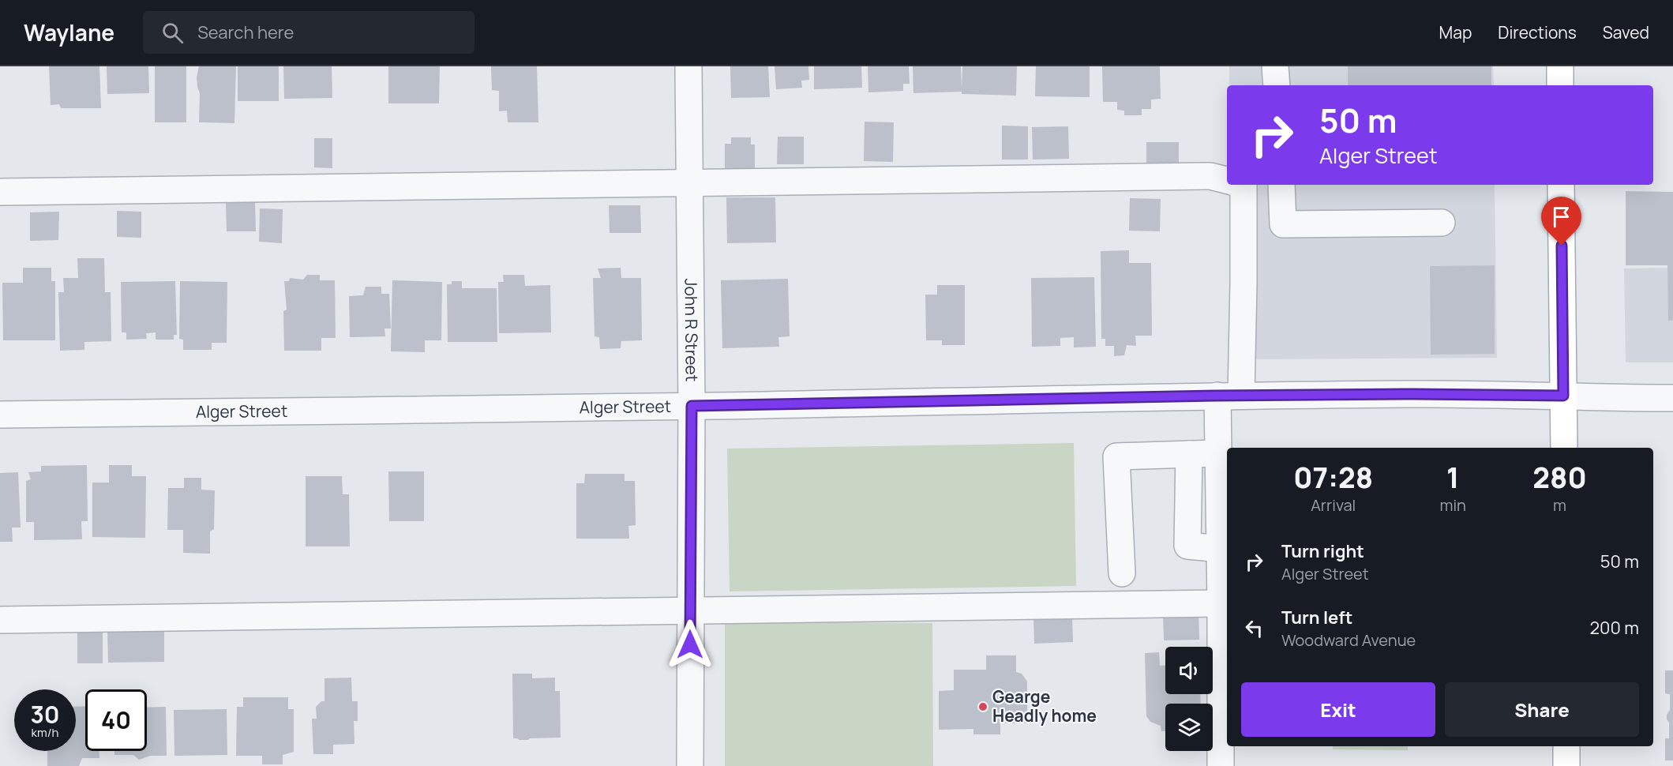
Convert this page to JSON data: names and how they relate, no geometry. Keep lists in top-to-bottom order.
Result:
{
  "streets": {
    "street": ["John R Street", "Alger Street"]
  },
  "crossings": [
    ["John R Street", "Alger Street"]
  ],
  "places": ["Gearge Headly home"],
  "page": {
    "header": "Waylane",
    "search": "Search here",
    "nav": ["Map", "Directions", "Saved"],
    "turn": ["50 m", "Alger Street"],
    "eta": [
      "07:28",
      "Arrival",
      "1",
      "min",
      "280",
      "m"
    ],
    "list": [
      {
        "name": "Turn right",
        "note": "Alger Street",
        "value": "50 m"
      },
      {
        "name": "Turn left",
        "note": "Woodward Avenue",
        "value": "200 m"
      }
    ],
    "buttons": ["Exit", "Share"],
    "speed": "30 km/h",
    "limit": "40"
  }
}
